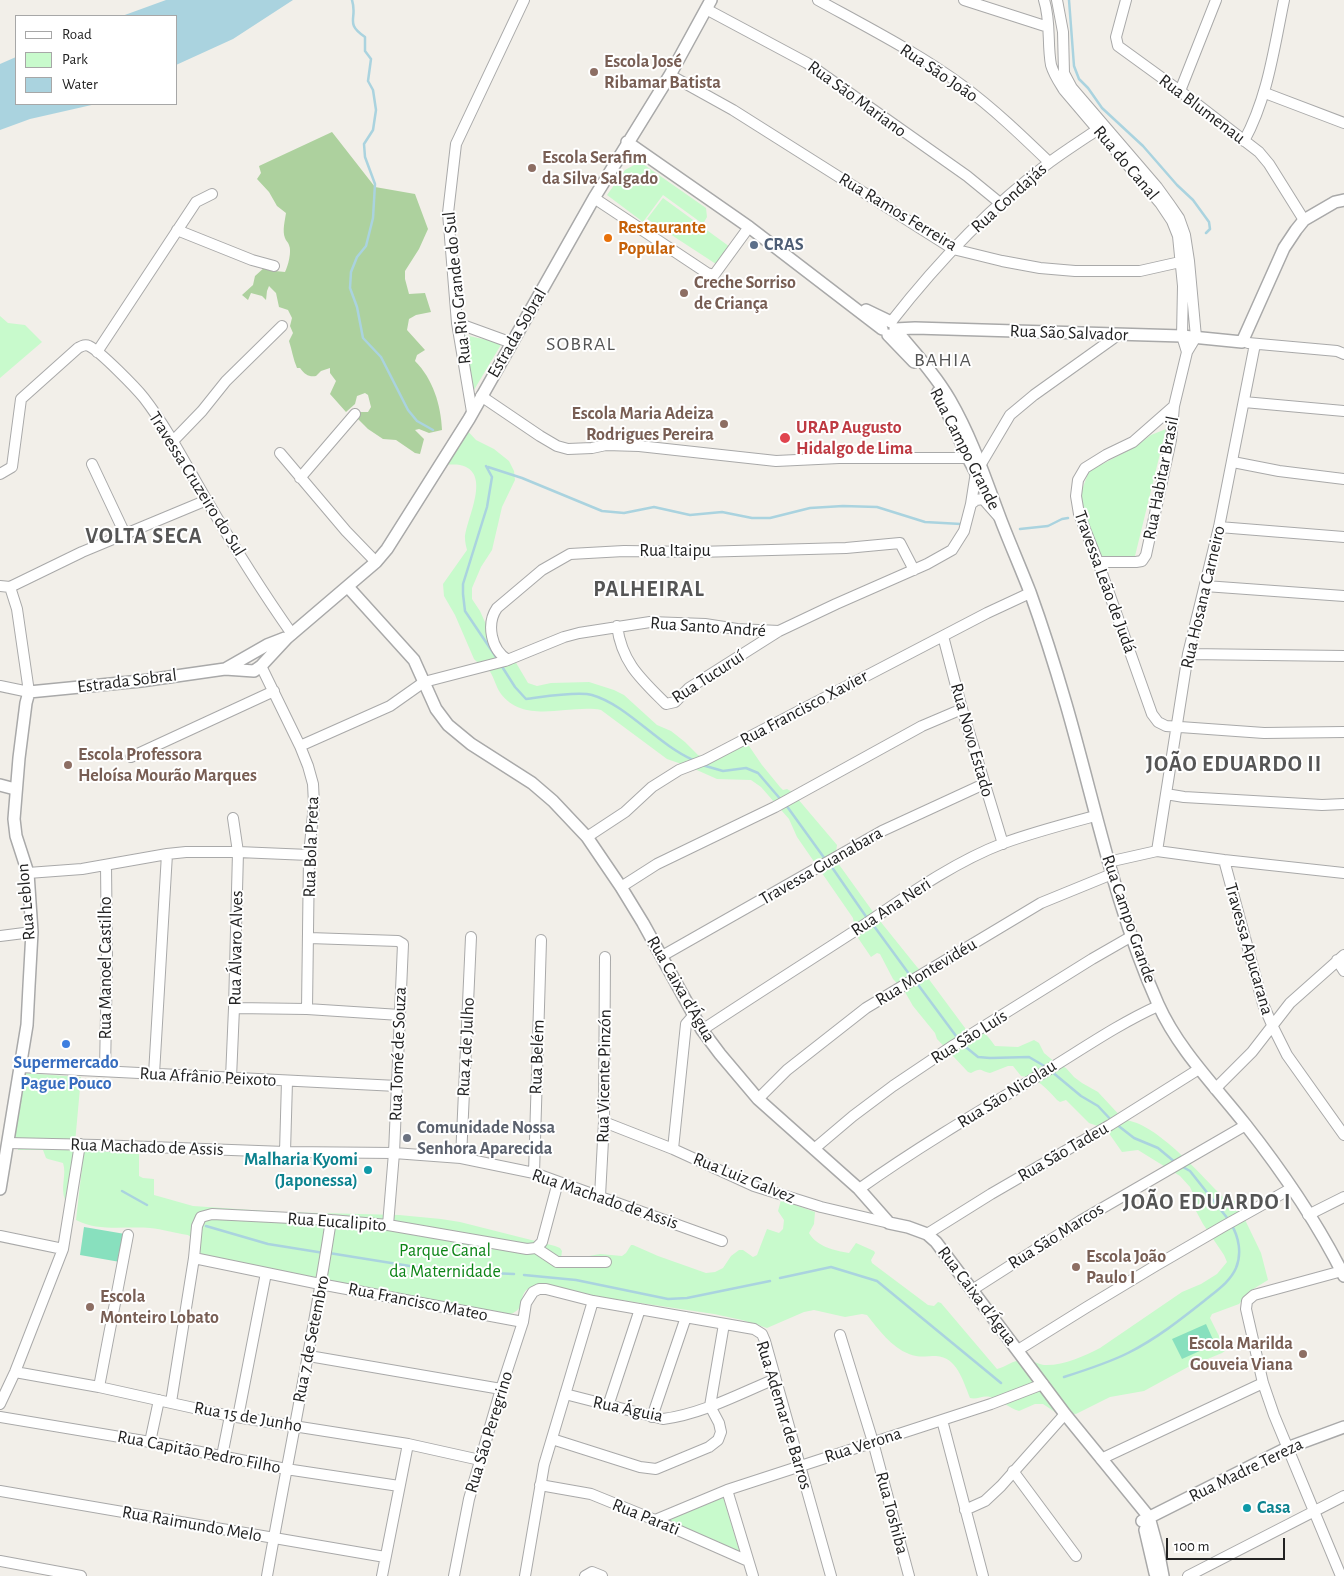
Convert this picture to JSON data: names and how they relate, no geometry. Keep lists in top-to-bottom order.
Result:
{
  "streets": {
    "street": [
      "Rua São João",
      "Rua São Mariano",
      "Rua Blumenau",
      "Rua do Canal",
      "Rua Condajás",
      "Rua Ramos Ferreira",
      "Rua Rio Grande do Sul",
      "Estrada Sobral",
      "Rua São Salvador",
      "Rua Campo Grande",
      "Rua Habitar Brasil",
      "Travessa Cruzeiro do Sul",
      "Rua Itaipu",
      "Travessa Leão de Judá",
      "Rua Hosana Carneiro",
      "Rua Santo André",
      "Rua Tucuruí",
      "Rua Francisco Xavier",
      "Rua Novo Estado",
      "Rua Bola Preta",
      "Travessa Guanabara",
      "Rua Leblon",
      "Rua Ana Neri",
      "Rua Álvaro Alves",
      "Travessa Apucarana",
      "Rua Manoel Castilho",
      "Rua Montevidéu",
      "Rua Caixa d'Água",
      "Rua São Luís",
      "Rua 4 de Julho",
      "Rua Tomé de Souza",
      "Rua Belém",
      "Rua Vicente Pinzón",
      "Rua Afrânio Peixoto",
      "Rua São Nicolau",
      "Rua Machado de Assis",
      "Rua São Tadeu",
      "Rua Luiz Galvez",
      "Rua Eucalipito",
      "Rua São Marcos",
      "Rua Francisco Mateo",
      "Rua 7 de Setembro",
      "Rua Águia",
      "Rua Ademar de Barros",
      "Rua 15 de Junho",
      "Rua São Peregrino",
      "Rua Verona",
      "Rua Capitão Pedro Filho",
      "Rua Madre Tereza",
      "Rua Toshiba",
      "Rua Parati",
      "Rua Raimundo Melo"
    ]
  },
  "crossings": [
    ["Rua São João", "Rua Condajás"],
    ["Rua São Mariano", "Rua Condajás"],
    ["Rua São Mariano", "Estrada Sobral"],
    ["Rua do Canal", "Rua Condajás"],
    ["Rua do Canal", "Rua Ramos Ferreira"],
    ["Rua do Canal", "Rua São Salvador"],
    ["Rua do Canal", "Rua Habitar Brasil"],
    ["Rua Condajás", "Rua Ramos Ferreira"],
    ["Rua Condajás", "Rua São Salvador"],
    ["Rua Condajás", "Rua Campo Grande"],
    ["Rua Ramos Ferreira", "Estrada Sobral"],
    ["Rua Rio Grande do Sul", "Estrada Sobral"],
    ["Estrada Sobral", "Travessa Cruzeiro do Sul"],
    ["Estrada Sobral", "Rua Bola Preta"],
    ["Estrada Sobral", "Rua Leblon"],
    ["Estrada Sobral", "Rua Caixa d'Água"],
    ["Rua São Salvador", "Rua Campo Grande"],
    ["Rua São Salvador", "Rua Habitar Brasil"],
    ["Rua São Salvador", "Rua Santo André"],
    ["Rua Campo Grande", "Rua Santo André"],
    ["Rua Campo Grande", "Rua Francisco Xavier"],
    ["Rua Campo Grande", "Rua Ana Neri"],
    ["Rua Campo Grande", "Rua Montevidéu"],
    ["Rua Campo Grande", "Rua São Luís"],
    ["Rua Campo Grande", "Rua São Nicolau"],
    ["Rua Campo Grande", "Rua São Tadeu"],
    ["Rua Campo Grande", "Rua São Marcos"],
    ["Rua Habitar Brasil", "Travessa Leão de Judá"],
    ["Rua Itaipu", "Rua Santo André"],
    ["Travessa Leão de Judá", "Rua Hosana Carneiro"],
    ["Rua Santo André", "Rua Tucuruí"],
    ["Rua Santo André", "Rua Bola Preta"],
    ["Rua Santo André", "Rua Caixa d'Água"],
    ["Rua Francisco Xavier", "Rua Novo Estado"],
    ["Rua Francisco Xavier", "Rua Caixa d'Água"],
    ["Rua Novo Estado", "Travessa Guanabara"],
    ["Rua Novo Estado", "Rua Ana Neri"],
    ["Rua Bola Preta", "Rua Tomé de Souza"],
    ["Travessa Guanabara", "Rua Caixa d'Água"],
    ["Rua Leblon", "Rua Afrânio Peixoto"],
    ["Rua Leblon", "Rua Machado de Assis"],
    ["Rua Ana Neri", "Rua Caixa d'Água"],
    ["Rua Álvaro Alves", "Rua Afrânio Peixoto"],
    ["Rua Manoel Castilho", "Rua Afrânio Peixoto"],
    ["Rua Montevidéu", "Rua Caixa d'Água"],
    ["Rua Caixa d'Água", "Rua São Luís"],
    ["Rua Caixa d'Água", "Rua São Nicolau"],
    ["Rua Caixa d'Água", "Rua São Tadeu"],
    ["Rua Caixa d'Água", "Rua Luiz Galvez"],
    ["Rua Caixa d'Água", "Rua São Marcos"],
    ["Rua Caixa d'Água", "Rua Verona"],
    ["Rua Caixa d'Água", "Rua Madre Tereza"],
    ["Rua 4 de Julho", "Rua Machado de Assis"],
    ["Rua Tomé de Souza", "Rua Afrânio Peixoto"],
    ["Rua Tomé de Souza", "Rua Machado de Assis"],
    ["Rua Tomé de Souza", "Rua Eucalipito"],
    ["Rua Belém", "Rua Machado de Assis"],
    ["Rua Vicente Pinzón", "Rua Machado de Assis"],
    ["Rua Vicente Pinzón", "Rua Luiz Galvez"],
    ["Rua Eucalipito", "Rua Francisco Mateo"],
    ["Rua Eucalipito", "Rua 7 de Setembro"],
    ["Rua Francisco Mateo", "Rua 7 de Setembro"],
    ["Rua Francisco Mateo", "Rua São Peregrino"],
    ["Rua 7 de Setembro", "Rua 15 de Junho"],
    ["Rua 7 de Setembro", "Rua Capitão Pedro Filho"],
    ["Rua 7 de Setembro", "Rua Raimundo Melo"],
    ["Rua Águia", "Rua Ademar de Barros"],
    ["Rua Ademar de Barros", "Rua São Peregrino"],
    ["Rua Ademar de Barros", "Rua Verona"],
    ["Rua 15 de Junho", "Rua São Peregrino"],
    ["Rua Verona", "Rua Toshiba"],
    ["Rua Verona", "Rua Parati"]
  ],
  "districts": [
    "SOBRAL",
    "BAHIA",
    "VOLTA SECA",
    "PALHEIRAL",
    "JOÃO EDUARDO II",
    "JOÃO EDUARDO I"
  ],
  "parks": ["Parque Canal da Maternidade"],
  "places": [
    "Escola José Ribamar Batista",
    "Escola Serafim da Silva Salgado",
    "Restaurante Popular",
    "CRAS",
    "Creche Sorriso de Criança",
    "Escola Maria Adeiza Rodrigues Pereira",
    "URAP Augusto Hidalgo de Lima",
    "Escola Professora Heloísa Mourão Marques",
    "Supermercado Pague Pouco",
    "Comunidade Nossa Senhora Aparecida",
    "Malharia Kyomi (Japonessa)",
    "Escola João Paulo I",
    "Escola Monteiro Lobato",
    "Escola Marilda Gouveia Viana",
    "Casa"
  ],
  "legend": ["Road", "Park", "Water"],
  "scale_bar": "100 m"
}
